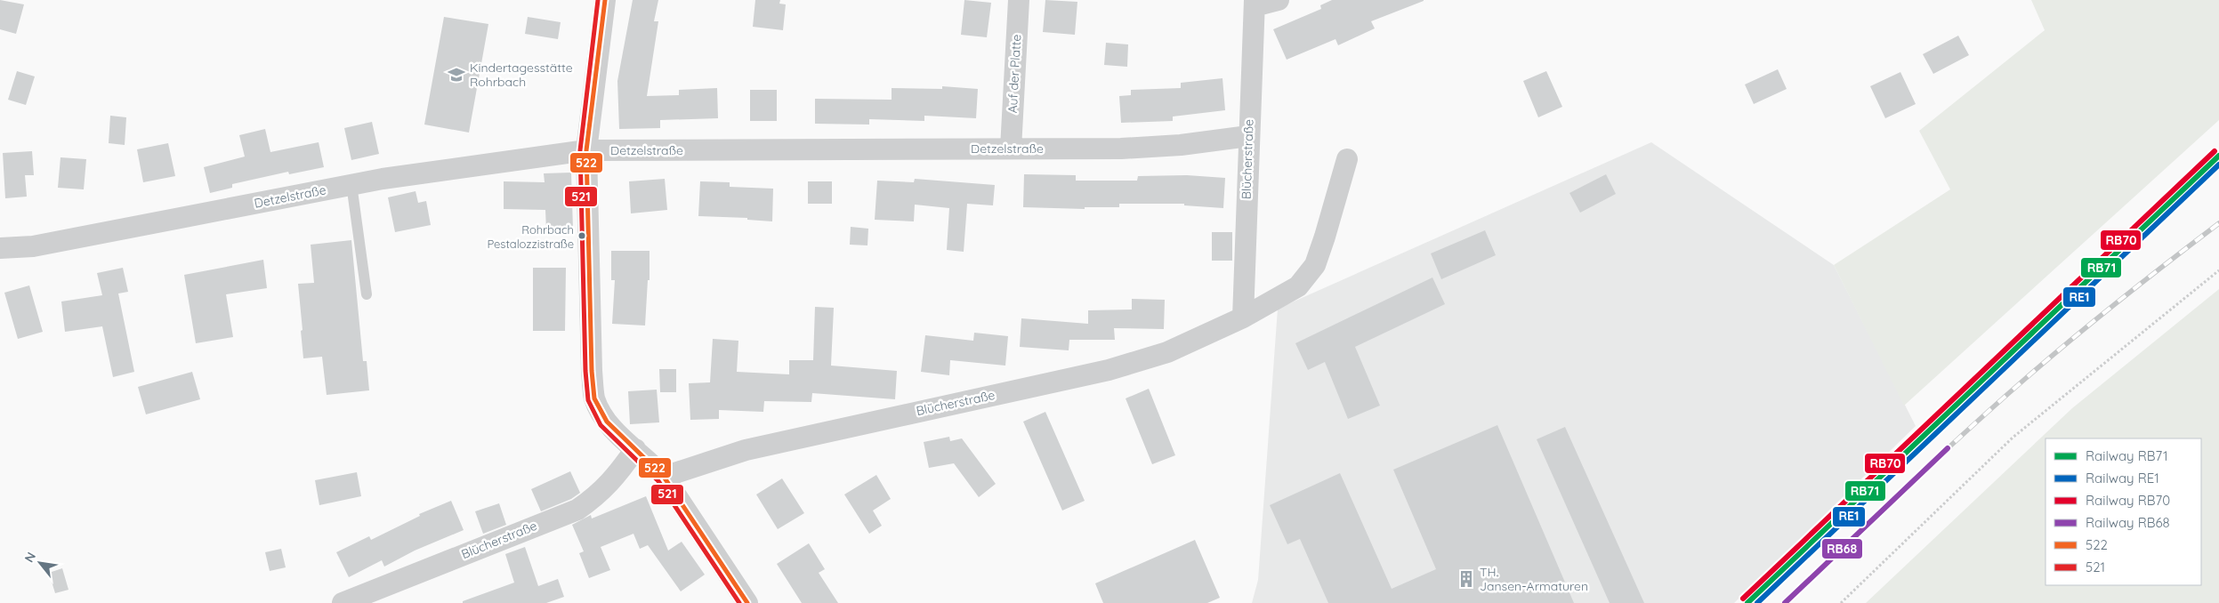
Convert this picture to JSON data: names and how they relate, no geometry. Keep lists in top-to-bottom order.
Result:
{
  "streets": {
    "street": ["Auf der Platte", "Detzelstraße", "Blücherstraße"]
  },
  "crossings": [
    ["Auf der Platte", "Detzelstraße"],
    ["Detzelstraße", "Blücherstraße"]
  ],
  "places": {
    "school or university": ["Kindertagesstätte Rohrbach"],
    "other": ["Rohrbach Pestalozzistraße"],
    "building": ["TH. Jansen-Armaturen"]
  },
  "lines": [
    "transit line 522",
    "transit line 521",
    "rail line RB70",
    "rail line RB71",
    "rail line RE1",
    "rail line RB68"
  ],
  "legend": [
    "Railway RB71",
    "Railway RE1",
    "Railway RB70",
    "Railway RB68",
    "522",
    "521"
  ],
  "north": "top left"
}
